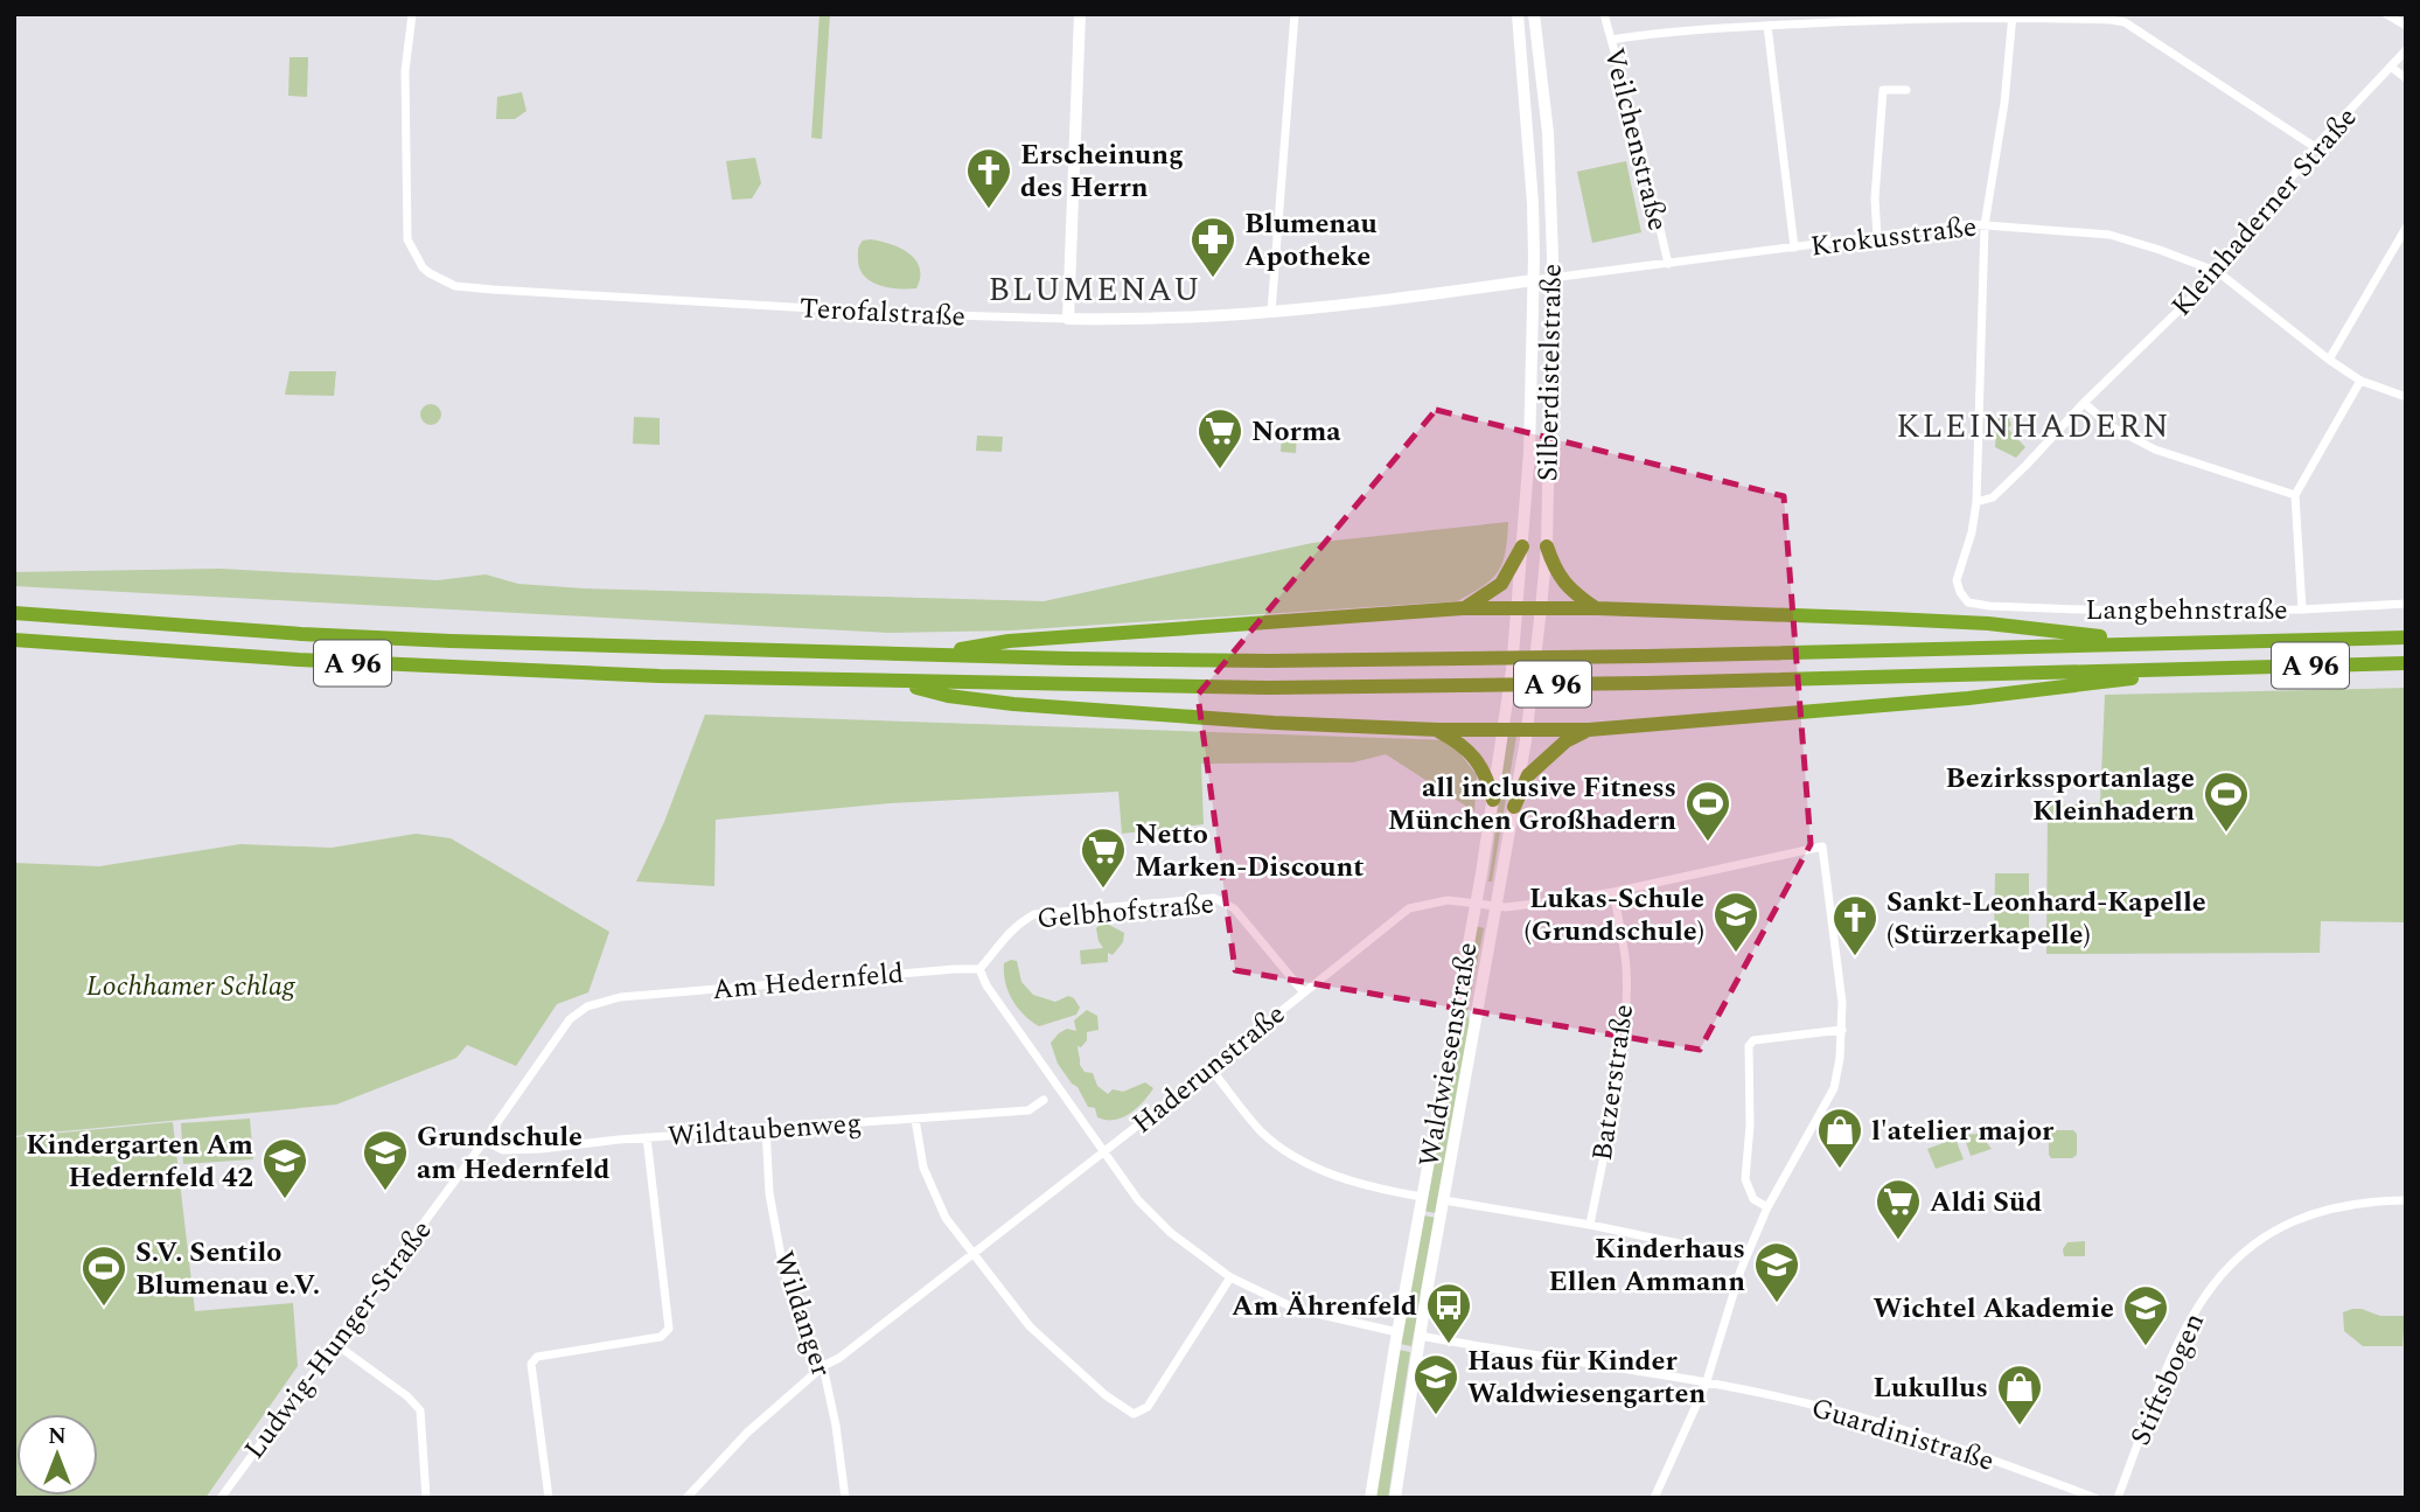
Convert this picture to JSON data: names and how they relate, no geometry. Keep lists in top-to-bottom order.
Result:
{
  "streets": {
    "highway": ["A 96"],
    "street": [
      "Veilchenstraße",
      "Kleinhaderner Straße",
      "Krokusstraße",
      "Terofalstraße",
      "Silberdistelstraße",
      "Langbehnstraße",
      "Gelbhofstraße",
      "Am Hedernfeld",
      "Waldwiesenstraße",
      "Haderunstraße",
      "Batzerstraße",
      "Wildtaubenweg",
      "Wildanger",
      "Ludwig-Hunger-Straße",
      "Stiftsbogen",
      "Guardinistraße"
    ]
  },
  "crossings": [
    ["Veilchenstraße", "Krokusstraße"],
    ["Kleinhaderner Straße", "Krokusstraße"],
    ["Kleinhaderner Straße", "Langbehnstraße"],
    ["Krokusstraße", "Terofalstraße"],
    ["Krokusstraße", "Silberdistelstraße"],
    ["Terofalstraße", "Silberdistelstraße"],
    ["Silberdistelstraße", "Waldwiesenstraße"],
    ["Gelbhofstraße", "Am Hedernfeld"],
    ["Gelbhofstraße", "Haderunstraße"],
    ["Am Hedernfeld", "Wildtaubenweg"],
    ["Am Hedernfeld", "Ludwig-Hunger-Straße"],
    ["Waldwiesenstraße", "Haderunstraße"],
    ["Haderunstraße", "Batzerstraße"],
    ["Haderunstraße", "Wildanger"],
    ["Wildtaubenweg", "Wildanger"],
    ["Wildtaubenweg", "Ludwig-Hunger-Straße"]
  ],
  "districts": ["BLUMENAU", "KLEINHADERN"],
  "parks": ["Lochhamer Schlag"],
  "places": {
    "church": ["Erscheinung des Herrn", "Sankt-Leonhard-Kapelle (Stürzerkapelle)"],
    "pharmacy": ["Blumenau Apotheke"],
    "supermarket": ["Norma", "Netto Marken-Discount", "Aldi Süd"],
    "sports": ["Bezirkssportanlage Kleinhadern", "all inclusive Fitness München Großhadern", "S.V. Sentilo Blumenau e.V."],
    "school or university": [
      "Lukas-Schule (Grundschule)",
      "Grundschule am Hedernfeld",
      "Kindergarten Am Hedernfeld 42",
      "Kinderhaus Ellen Ammann",
      "Wichtel Akademie",
      "Haus für Kinder Waldwiesengarten"
    ],
    "shop": ["l'atelier major", "Lukullus"],
    "bus stop": ["Am Ährenfeld"]
  },
  "north": "top"
}
